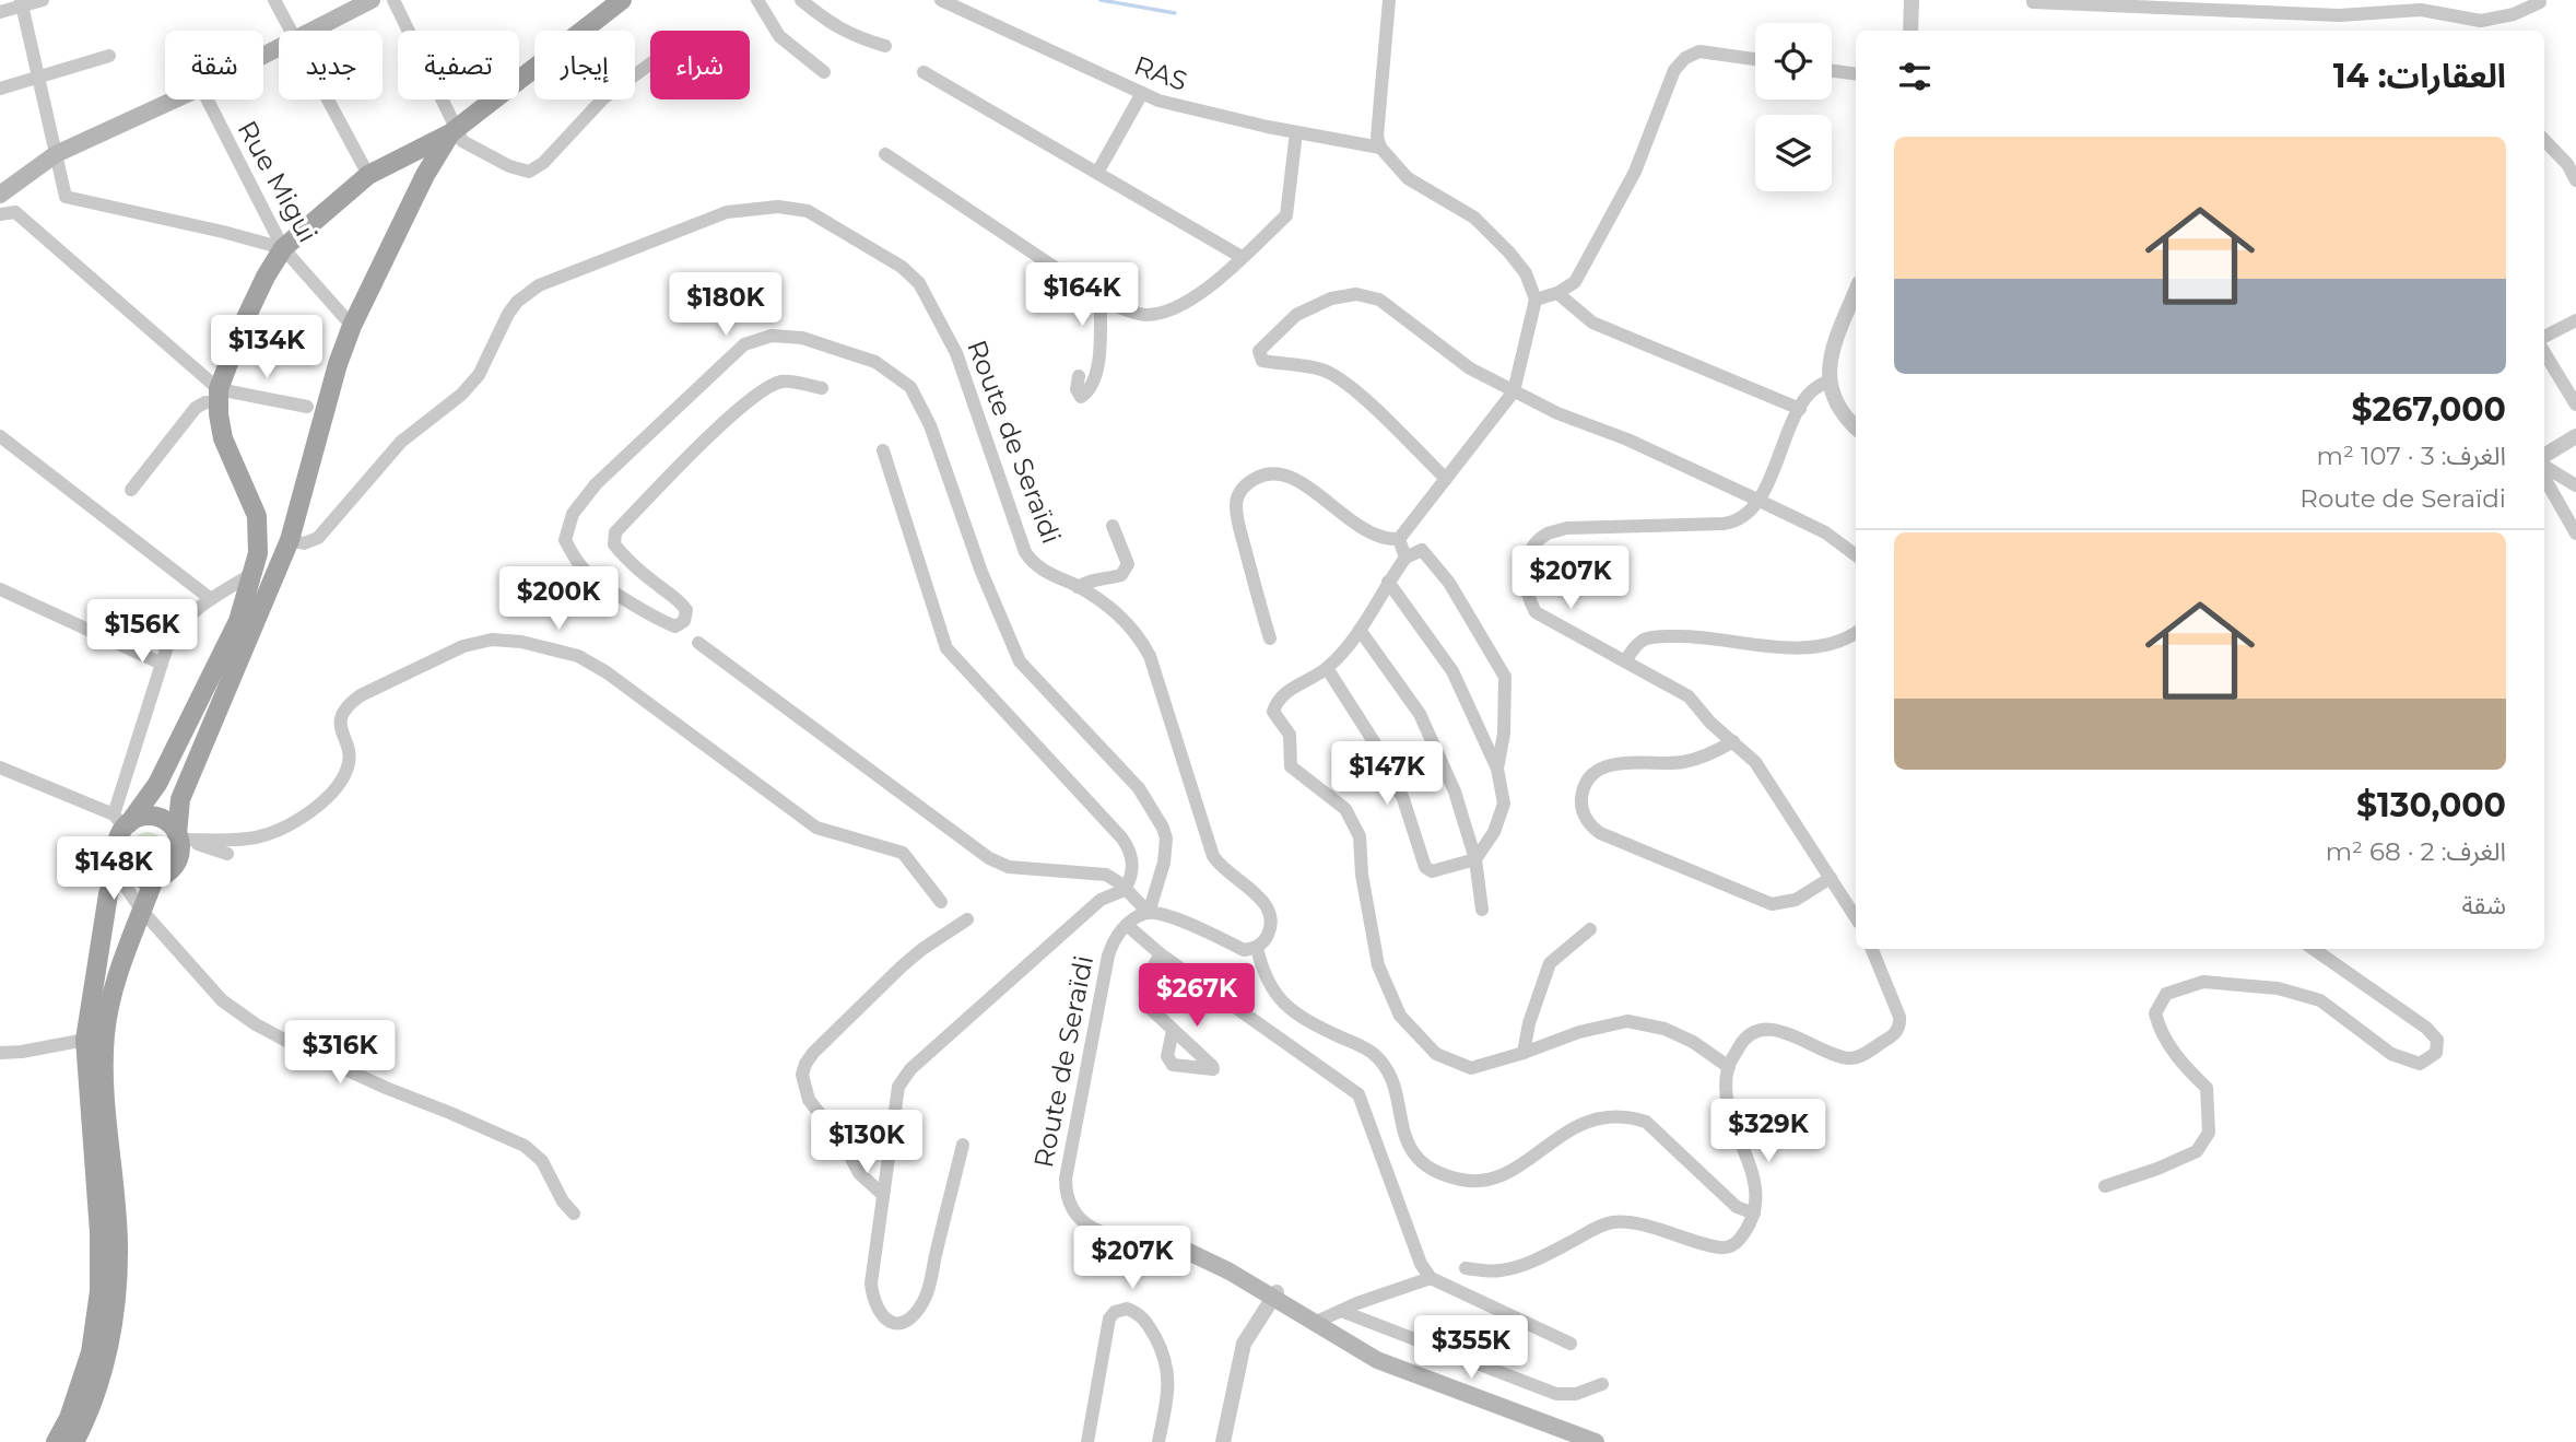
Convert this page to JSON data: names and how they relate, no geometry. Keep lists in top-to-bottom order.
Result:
{
  "streets": {
    "main road": ["Route de Seraïdi"],
    "street": ["RAS", "Rue Migui"]
  },
  "page": {
    "chip": [
      "شراء",
      "إيجار",
      "تصفية",
      "جديد",
      "شقة"
    ],
    "heading": "العقارات: 14",
    "list": [
      {
        "name": "$267,000",
        "note": "الغرف: 3 · 107 m² · Route de Seraïdi"
      },
      {
        "name": "$130,000",
        "note": "الغرف: 2 · 68 m² · شقة"
      }
    ],
    "price": [
      "$164K",
      "$180K",
      "$134K",
      "$207K",
      "$200K",
      "$156K",
      "$147K",
      "$148K",
      "$267K",
      "$316K",
      "$329K",
      "$130K",
      "$207K",
      "$355K"
    ]
  }
}
